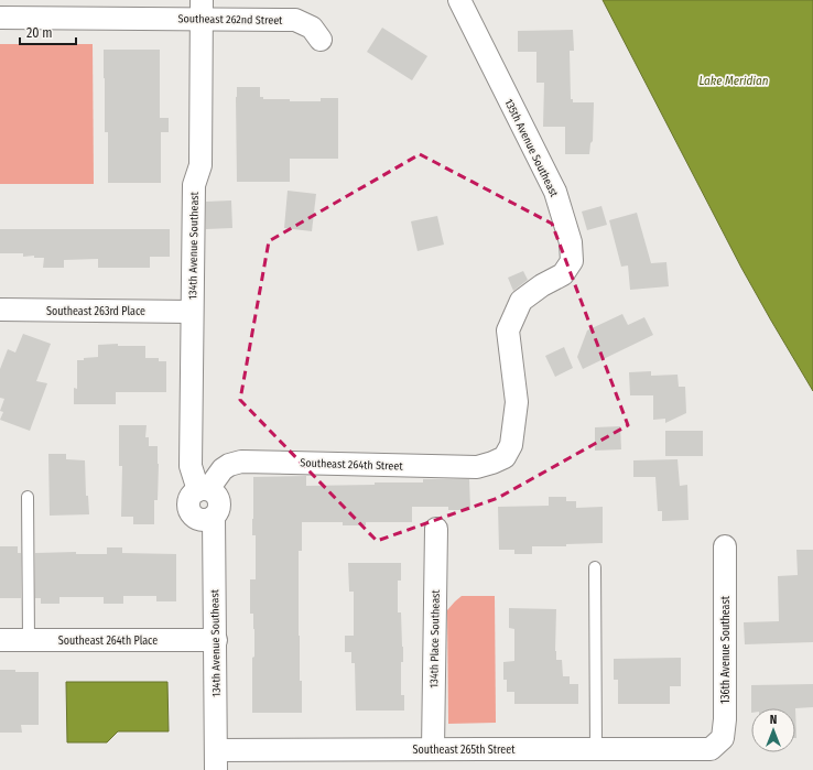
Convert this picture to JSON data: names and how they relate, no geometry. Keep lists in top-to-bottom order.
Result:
{
  "streets": {
    "street": [
      "Southeast 262nd Street",
      "135th Avenue Southeast",
      "134th Avenue Southeast",
      "Southeast 263rd Place",
      "Southeast 264th Street",
      "134th Place Southeast",
      "Southeast 264th Place",
      "136th Avenue Southeast",
      "Southeast 265th Street"
    ]
  },
  "crossings": [
    ["Southeast 262nd Street", "134th Avenue Southeast"],
    ["135th Avenue Southeast", "Southeast 264th Street"],
    ["134th Avenue Southeast", "Southeast 263rd Place"],
    ["134th Avenue Southeast", "Southeast 264th Street"],
    ["134th Avenue Southeast", "Southeast 264th Place"],
    ["134th Avenue Southeast", "Southeast 265th Street"],
    ["134th Place Southeast", "Southeast 265th Street"],
    ["136th Avenue Southeast", "Southeast 265th Street"]
  ],
  "water": ["Lake Meridian"],
  "scale_bar": "20 m",
  "north": "top"
}
